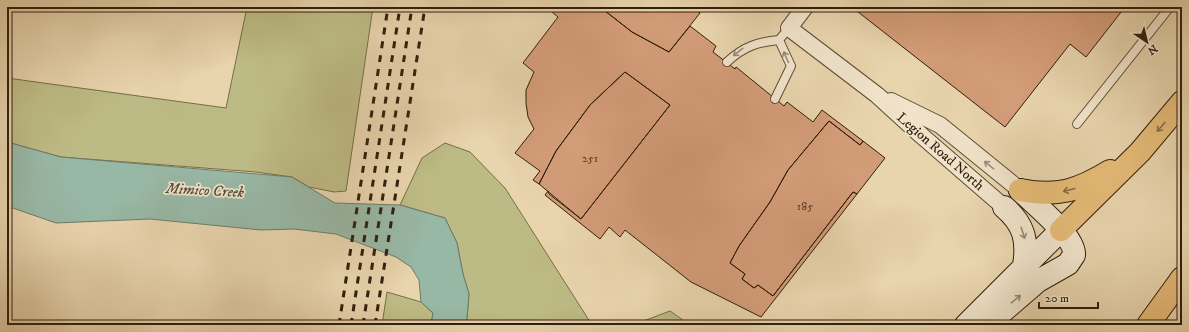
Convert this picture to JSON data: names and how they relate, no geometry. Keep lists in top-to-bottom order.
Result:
{
  "streets": {
    "street": ["Legion Road North"]
  },
  "water": ["Mimico Creek"],
  "house_numbers": ["251", "185"],
  "scale_bar": "20 m",
  "north": "bottom right"
}
